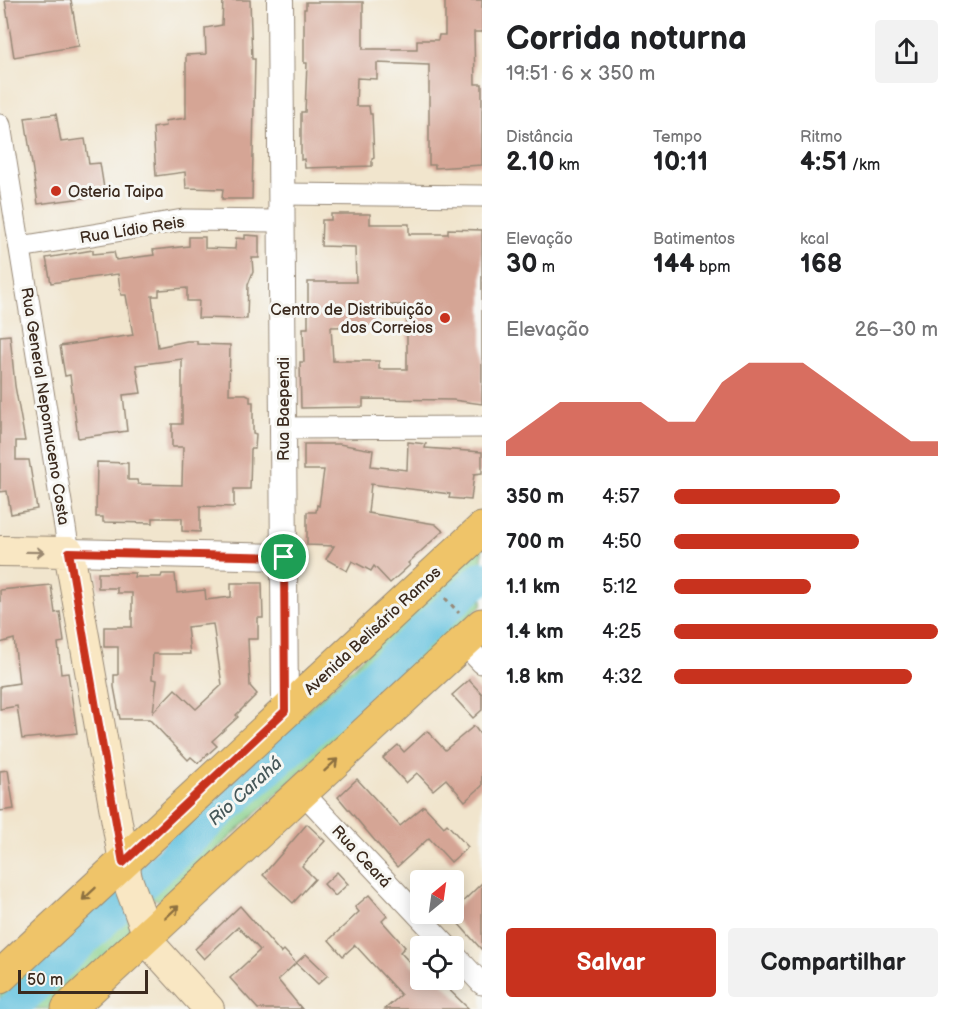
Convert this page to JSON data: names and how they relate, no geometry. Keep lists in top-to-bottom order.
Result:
{
  "streets": {
    "main road": ["Rua General Nepomuceno Costa", "Avenida Belisário Ramos"],
    "street": ["Rua Lídio Reis", "Rua Baependi", "Rua Ceará"]
  },
  "crossings": [
    ["Rua Lídio Reis", "Rua General Nepomuceno Costa"],
    ["Rua Lídio Reis", "Rua Baependi"],
    ["Rua General Nepomuceno Costa", "Avenida Belisário Ramos"],
    ["Rua Baependi", "Avenida Belisário Ramos"]
  ],
  "water": ["Rio Carahá"],
  "places": ["Osteria Taipa", "Centro de Distribuição dos Correios"],
  "scale_bar": "50 m",
  "north": "top right",
  "page": {
    "heading": ["Corrida noturna", "19:51 · 6 × 350 m"],
    "stats": [
      ["Distância", "2.10 km"],
      ["Tempo", "10:11"],
      ["Ritmo", "4:51 /km"],
      ["Elevação", "30 m"],
      ["Batimentos", "144 bpm"],
      ["kcal", "168"]
    ],
    "chart": ["Elevação", "26–30 m"],
    "list": [
      {
        "name": "350 m",
        "note": "4:57"
      },
      {
        "name": "700 m",
        "note": "4:50"
      },
      {
        "name": "1.1 km",
        "note": "5:12"
      },
      {
        "name": "1.4 km",
        "note": "4:25"
      },
      {
        "name": "1.8 km",
        "note": "4:32"
      }
    ],
    "buttons": ["Salvar", "Compartilhar"],
    "scale": "50 m"
  }
}
